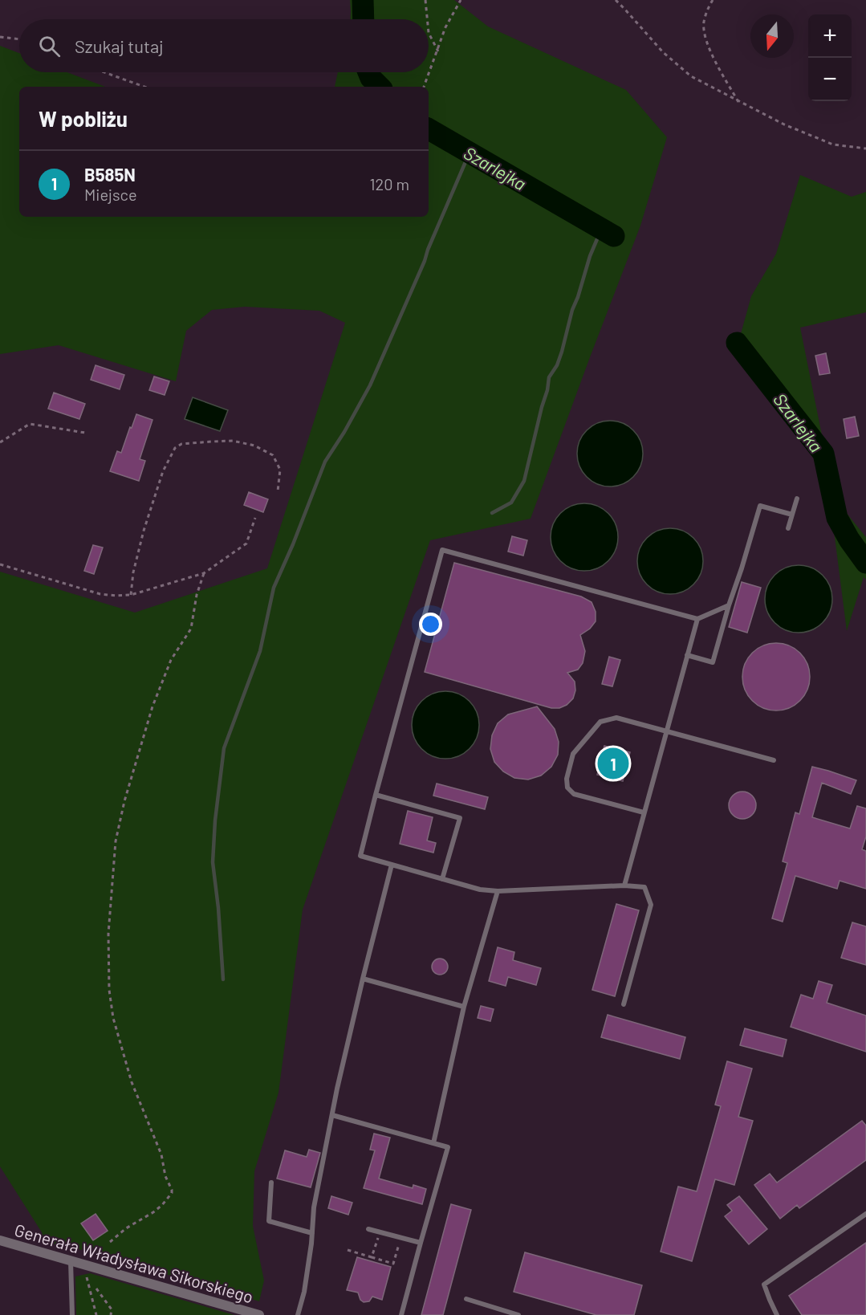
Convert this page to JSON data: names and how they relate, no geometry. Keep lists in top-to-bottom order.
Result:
{
  "streets": {
    "street": ["Generała Władysława Sikorskiego"]
  },
  "water": ["Szarlejka"],
  "north": "bottom",
  "page": {
    "map_buttons": ["+", "−"],
    "search": "Szukaj tutaj",
    "heading": "W pobliżu",
    "list": [
      {
        "mark": "1",
        "name": "B585N",
        "note": "Miejsce",
        "value": "120 m"
      }
    ],
    "pins": "1"
  }
}
